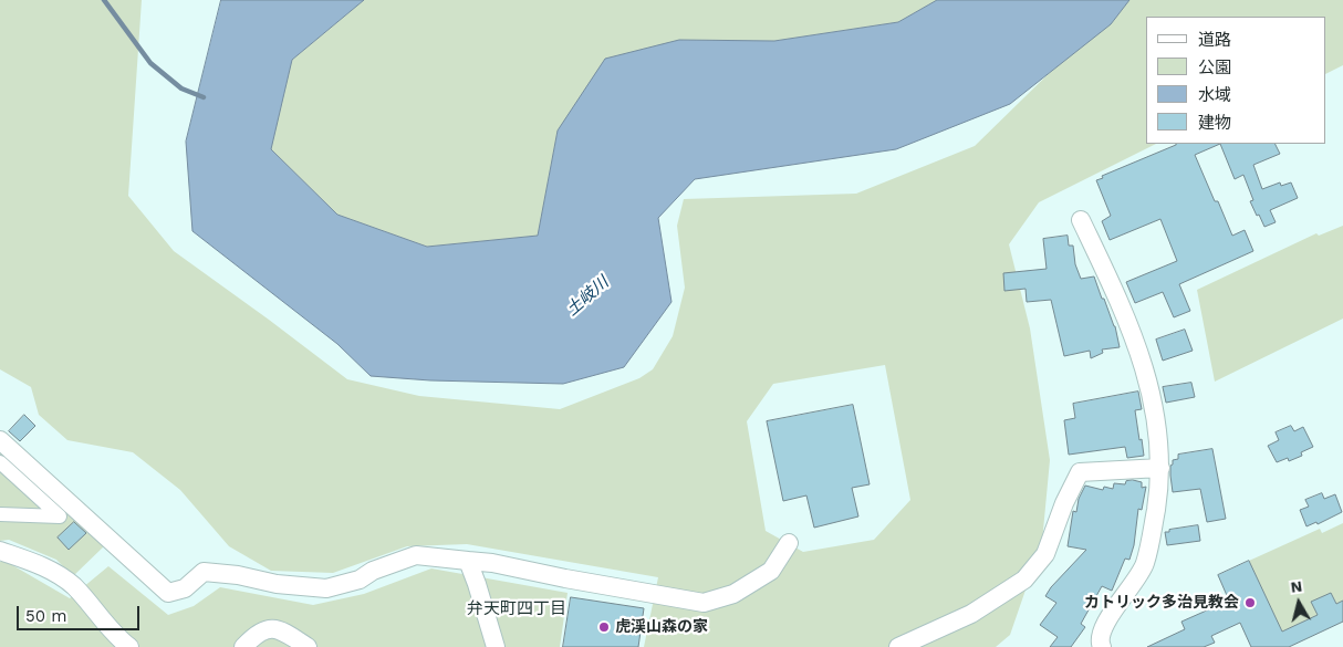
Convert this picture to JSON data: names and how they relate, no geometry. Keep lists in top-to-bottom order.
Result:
{
  "districts": ["弁天町四丁目"],
  "water": ["土岐川"],
  "places": ["カトリック多治見教会", "虎渓山森の家"],
  "legend": [
    "道路",
    "公園",
    "水域",
    "建物"
  ],
  "scale_bar": "50 m",
  "north": "top"
}
